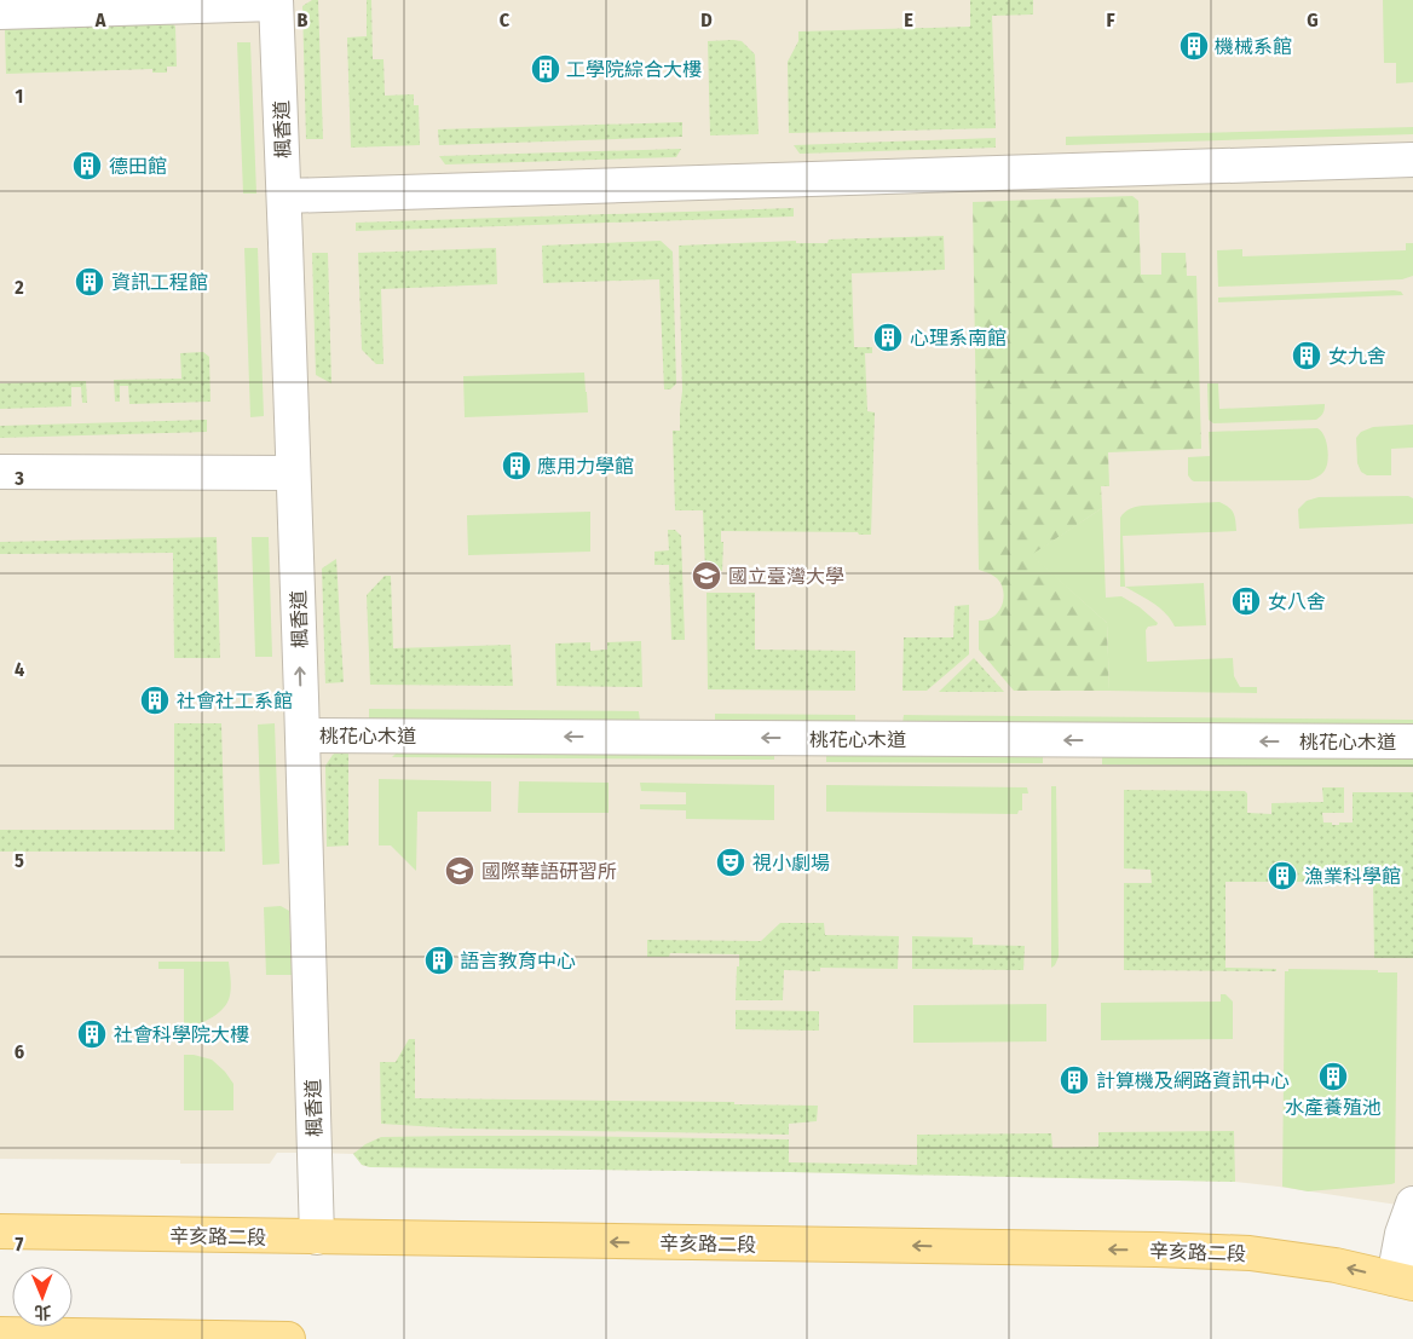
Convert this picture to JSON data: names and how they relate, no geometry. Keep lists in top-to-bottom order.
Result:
{
  "streets": {
    "main road": ["辛亥路二段"],
    "street": ["楓香道", "桃花心木道"]
  },
  "crossings": [
    ["楓香道", "桃花心木道"],
    ["楓香道", "辛亥路二段"]
  ],
  "one_way": ["桃花心木道", "辛亥路二段"],
  "places": {
    "building": [
      "機械系館",
      "工學院綜合大樓",
      "德田館",
      "資訊工程館",
      "心理系南館",
      "女九舍",
      "應用力學館",
      "女八舍",
      "社會社工系館",
      "漁業科學館",
      "語言教育中心",
      "社會科學院大樓",
      "水產養殖池",
      "計算機及網路資訊中心"
    ],
    "school or university": ["國立臺灣大學", "國際華語研習所"],
    "theatre": ["視小劇場"]
  },
  "north": "bottom",
  "grid": {
    "columns": [
      "A",
      "B",
      "C",
      "D",
      "E",
      "F",
      "G"
    ],
    "rows": [
      "1",
      "2",
      "3",
      "4",
      "5",
      "6",
      "7"
    ]
  }
}
